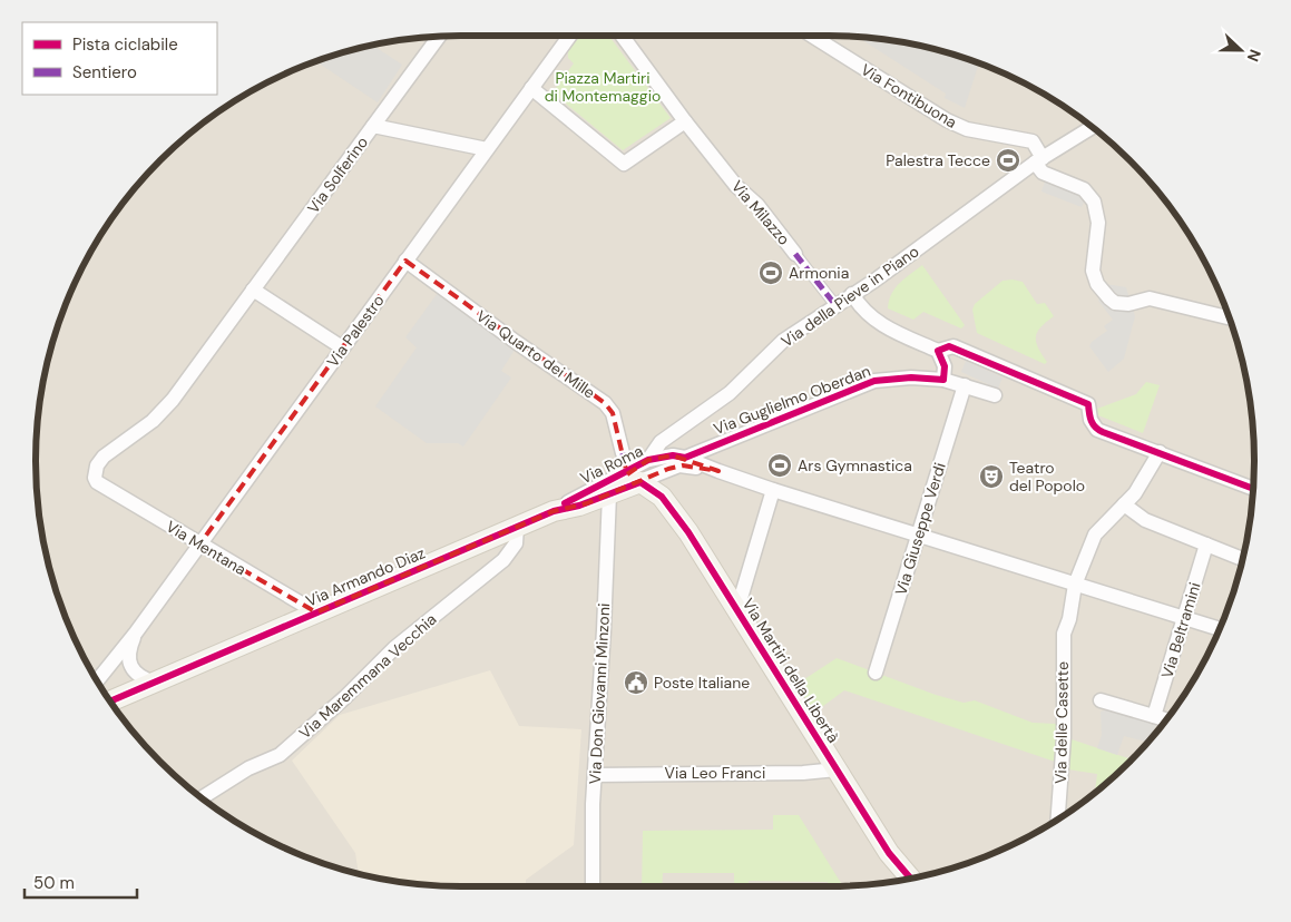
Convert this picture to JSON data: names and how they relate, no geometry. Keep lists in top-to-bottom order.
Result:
{
  "streets": {
    "main road": ["Via Armando Diaz", "Via Martiri della Libertà"],
    "street": [
      "Via Fontibuona",
      "Via Solferino",
      "Via Milazzo",
      "Via della Pieve in Piano",
      "Via Palestro",
      "Via Quarto dei Mille",
      "Via Guglielmo Oberdan",
      "Via Roma",
      "Via Giuseppe Verdi",
      "Via Mentana",
      "Via Beltramini",
      "Via Maremmana Vecchia",
      "Via Don Giovanni Minzoni",
      "Via delle Casette",
      "Via Leo Franci"
    ]
  },
  "crossings": [
    ["Via Fontibuona", "Via della Pieve in Piano"],
    ["Via Solferino", "Via Palestro"],
    ["Via Solferino", "Via Mentana"],
    ["Via Milazzo", "Via della Pieve in Piano"],
    ["Via della Pieve in Piano", "Via Roma"],
    ["Via Palestro", "Via Quarto dei Mille"],
    ["Via Palestro", "Via Mentana"],
    ["Via Palestro", "Via Armando Diaz"],
    ["Via Quarto dei Mille", "Via Roma"],
    ["Via Quarto dei Mille", "Via Armando Diaz"],
    ["Via Quarto dei Mille", "Via Martiri della Libertà"],
    ["Via Guglielmo Oberdan", "Via Roma"],
    ["Via Guglielmo Oberdan", "Via Giuseppe Verdi"],
    ["Via Roma", "Via Giuseppe Verdi"],
    ["Via Roma", "Via Armando Diaz"],
    ["Via Roma", "Via Beltramini"],
    ["Via Roma", "Via Martiri della Libertà"],
    ["Via Roma", "Via delle Casette"],
    ["Via Mentana", "Via Armando Diaz"],
    ["Via Armando Diaz", "Via Martiri della Libertà"],
    ["Via Armando Diaz", "Via Maremmana Vecchia"],
    ["Via Armando Diaz", "Via Don Giovanni Minzoni"],
    ["Via Martiri della Libertà", "Via Leo Franci"],
    ["Via Don Giovanni Minzoni", "Via Leo Franci"]
  ],
  "parks": ["Piazza Martiri di Montemaggio"],
  "places": {
    "sports": ["Palestra Tecce", "Armonia", "Ars Gymnastica"],
    "theatre": ["Teatro del Popolo"],
    "public building": ["Poste Italiane"]
  },
  "legend": ["Pista ciclabile", "Sentiero"],
  "scale_bar": "50 m",
  "north": "right"
}
